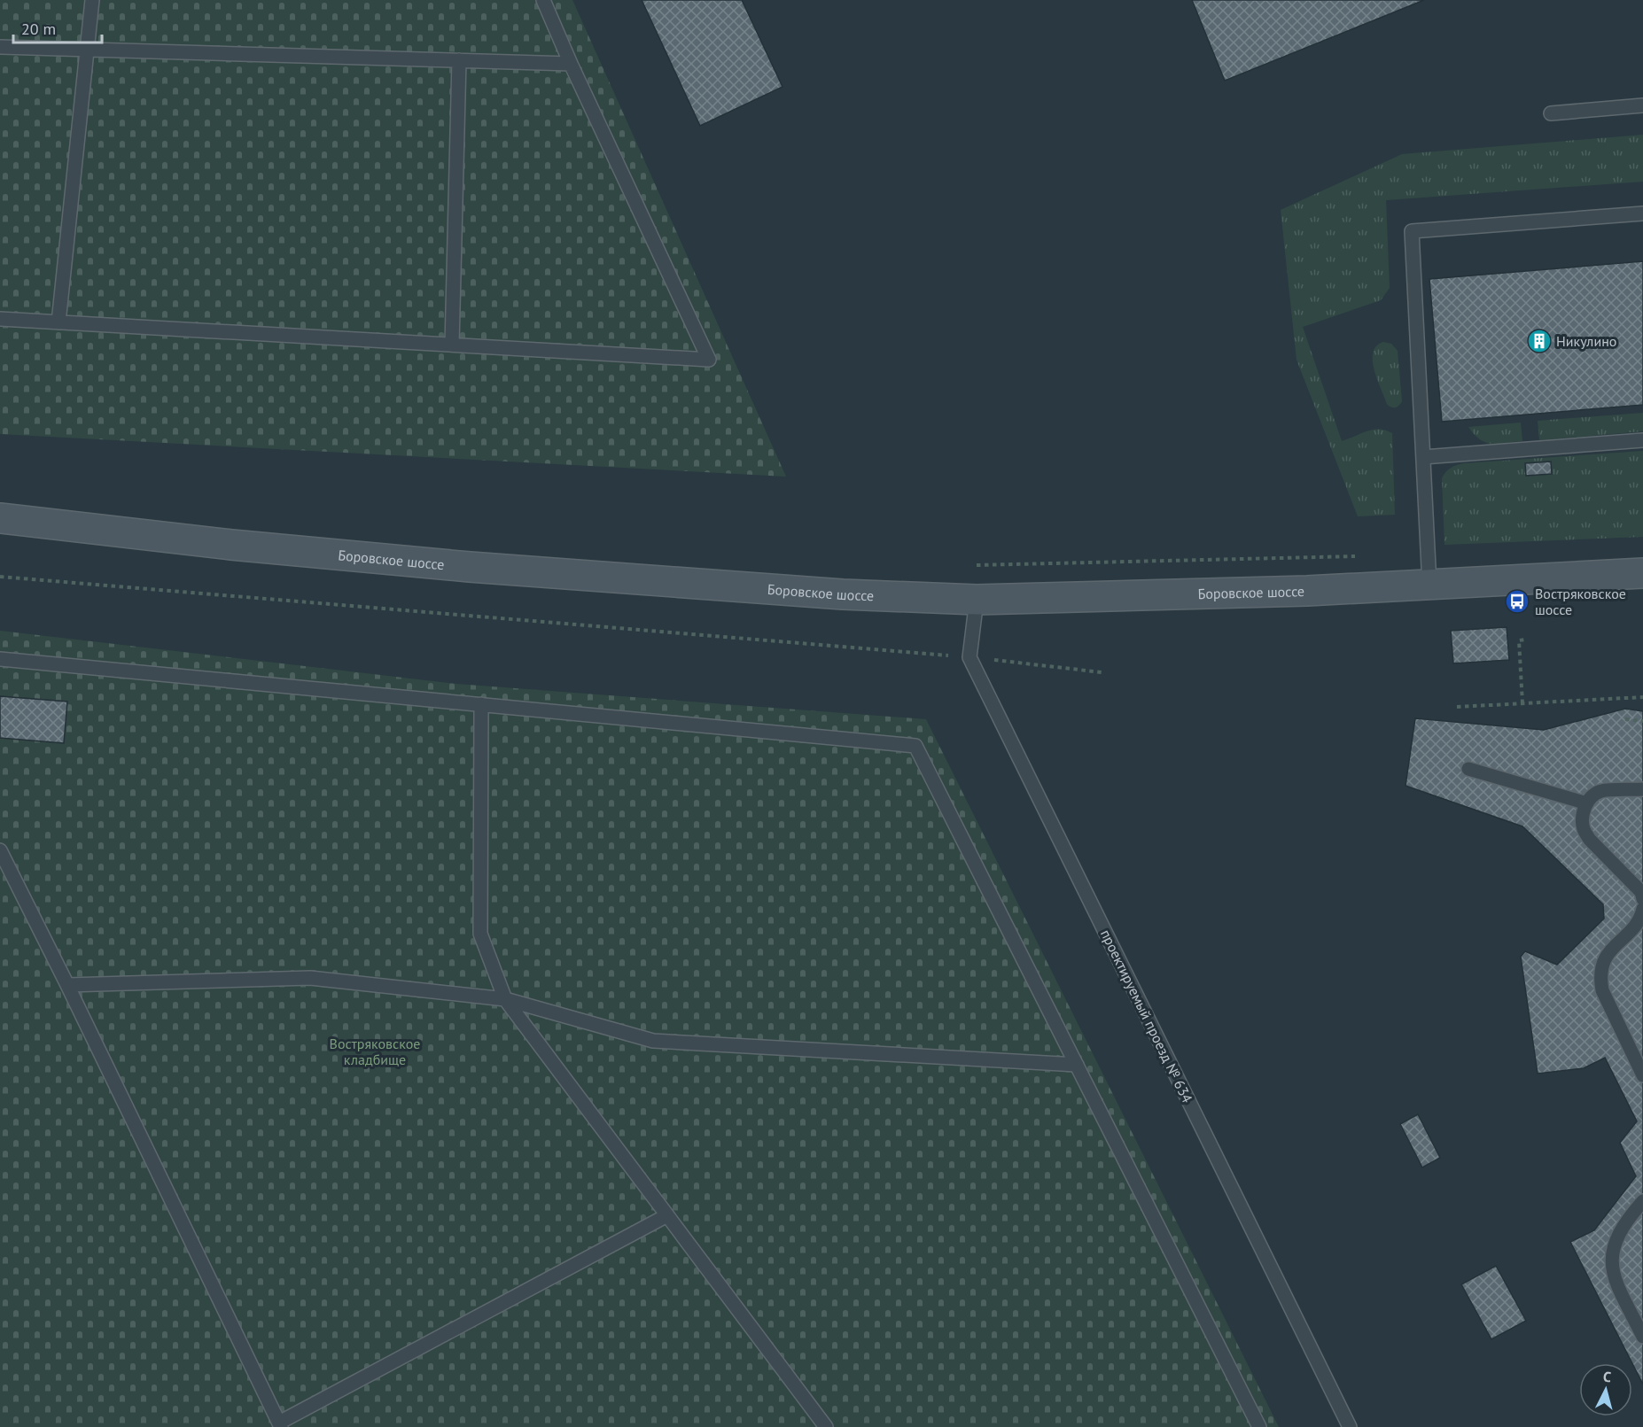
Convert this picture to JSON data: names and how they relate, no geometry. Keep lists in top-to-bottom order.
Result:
{
  "streets": {
    "street": ["Боровское шоссе"],
    "lane": ["проектируемый проезд № 634"]
  },
  "parks": ["Востряковское кладбище"],
  "places": {
    "building": ["Никулино"],
    "bus stop": ["Востряковское шоссе"]
  },
  "scale_bar": "20 m",
  "north": "top"
}
